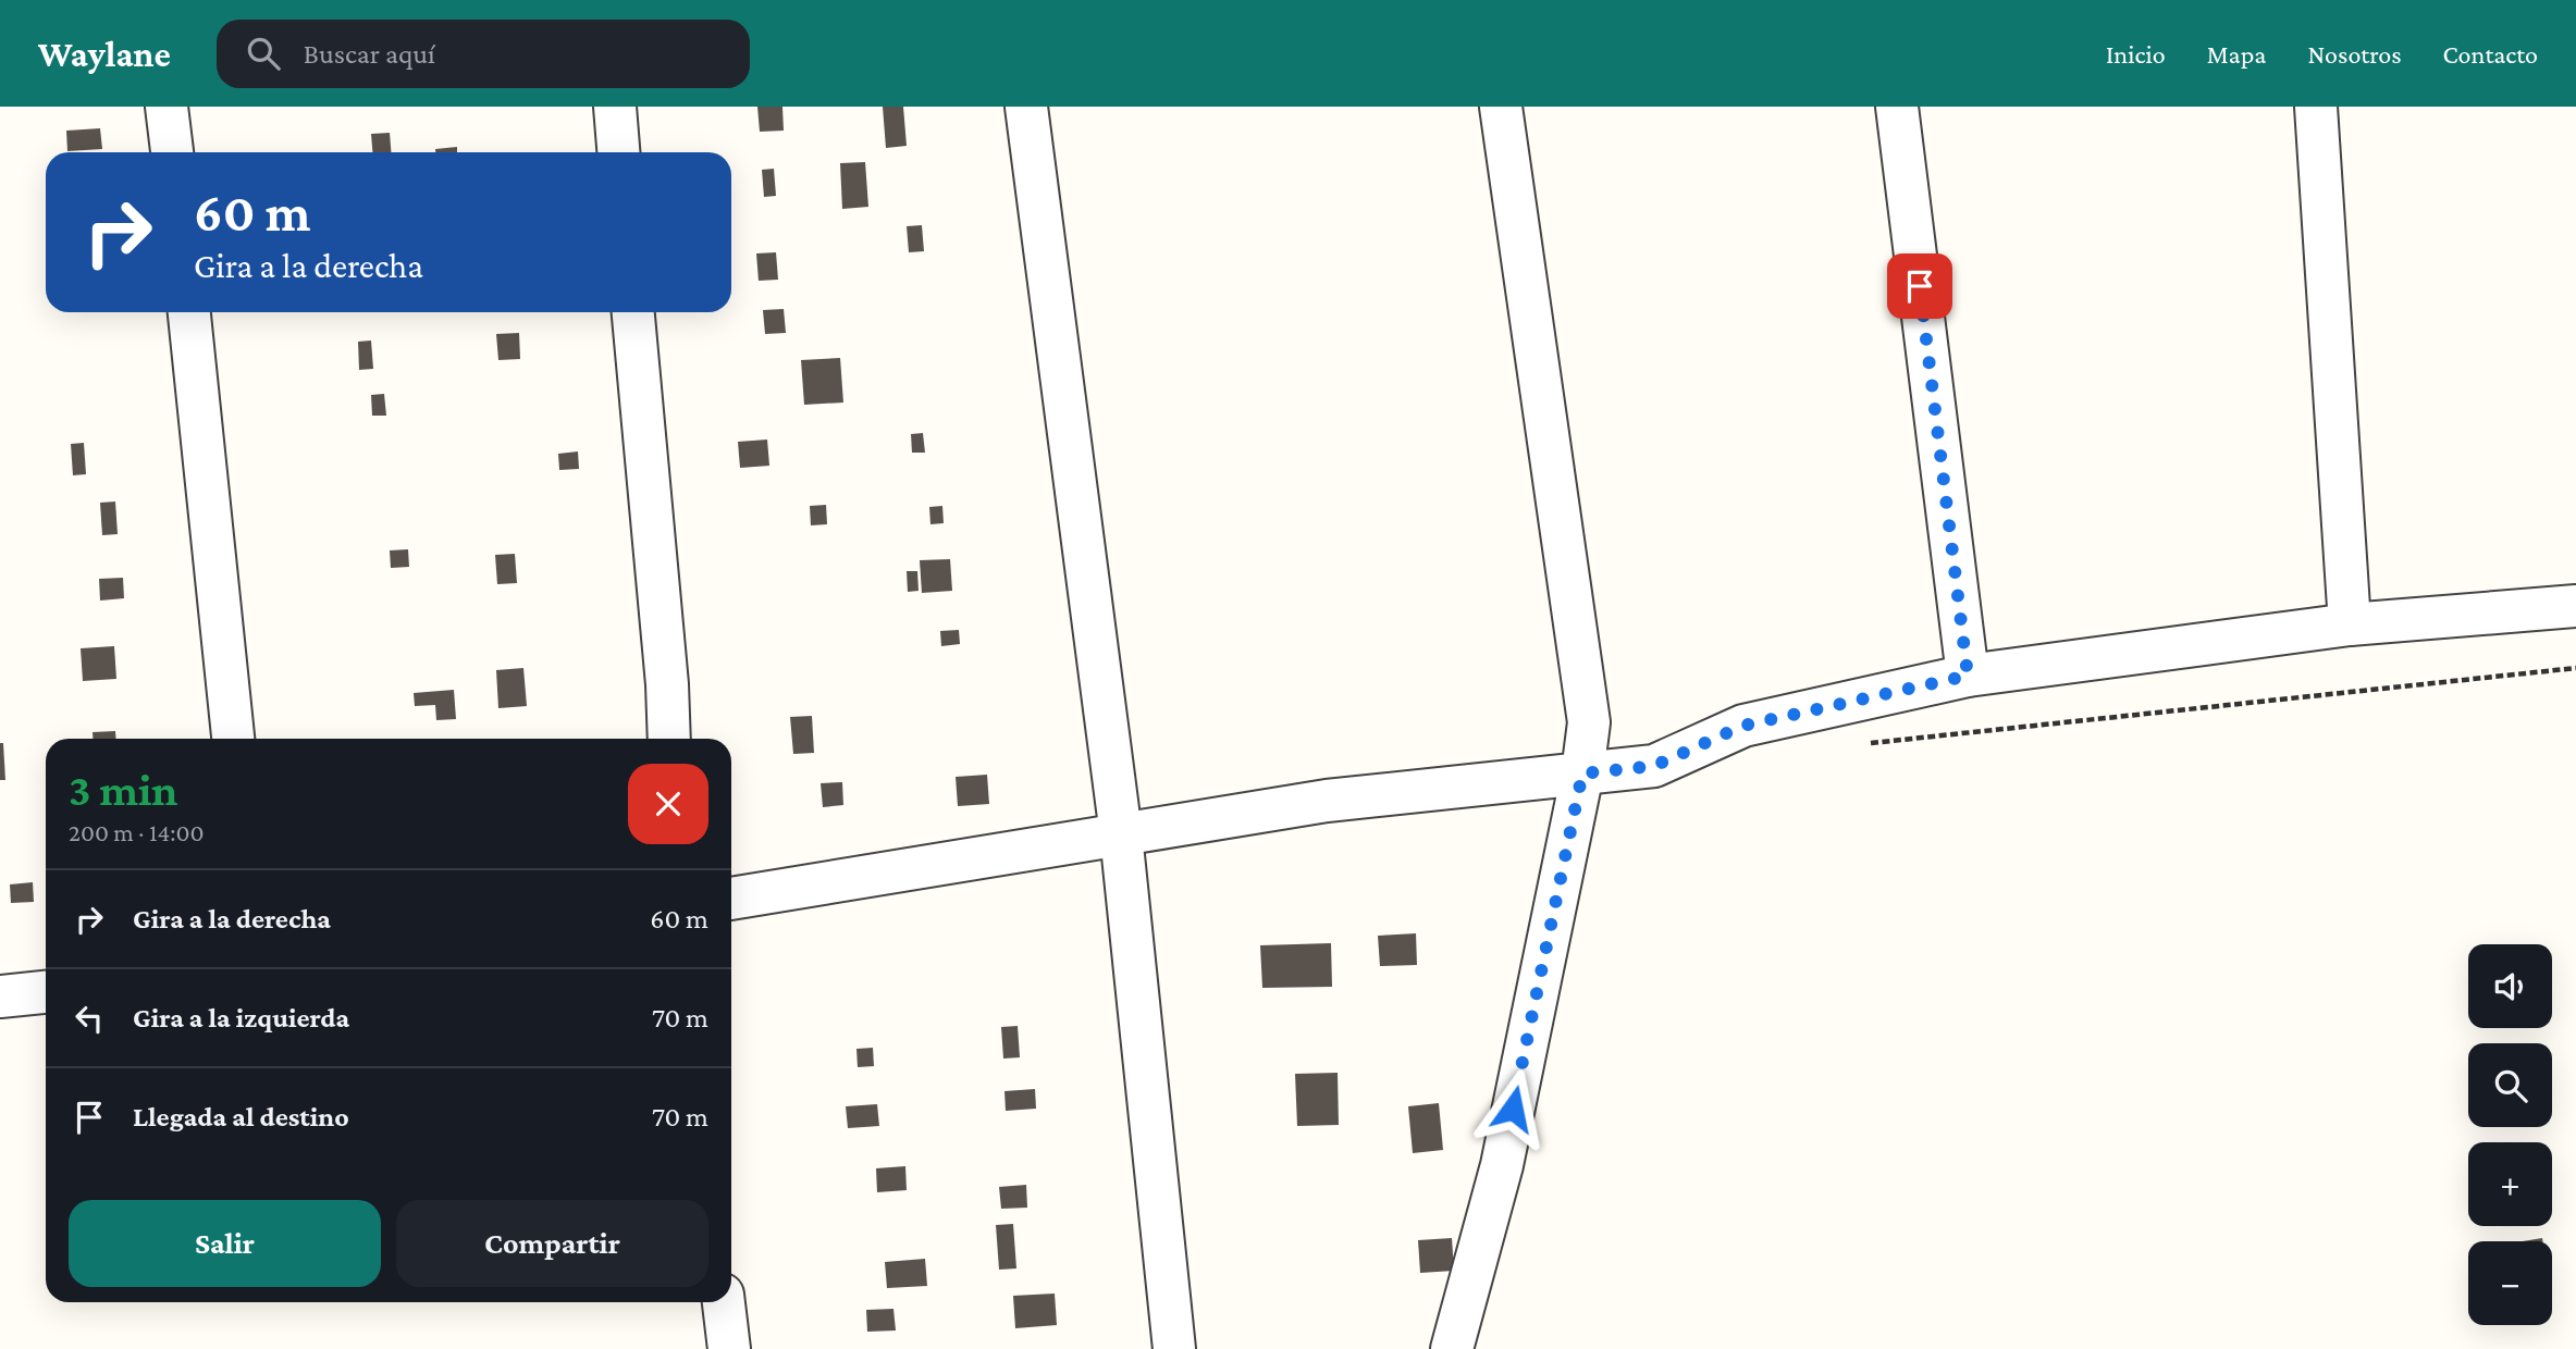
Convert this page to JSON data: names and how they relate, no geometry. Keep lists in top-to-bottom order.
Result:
{
  "page": {
    "header": "Waylane",
    "search": "Buscar aquí",
    "nav": [
      "Inicio",
      "Mapa",
      "Nosotros",
      "Contacto"
    ],
    "turn": ["60 m", "Gira a la derecha"],
    "heading": ["3 min", "200 m · 14:00"],
    "list": [
      {
        "name": "Gira a la derecha",
        "value": "60 m"
      },
      {
        "name": "Gira a la izquierda",
        "value": "70 m"
      },
      {
        "name": "Llegada al destino",
        "value": "70 m"
      }
    ],
    "map_buttons": ["+", "−"],
    "buttons": ["Salir", "Compartir"]
  }
}
